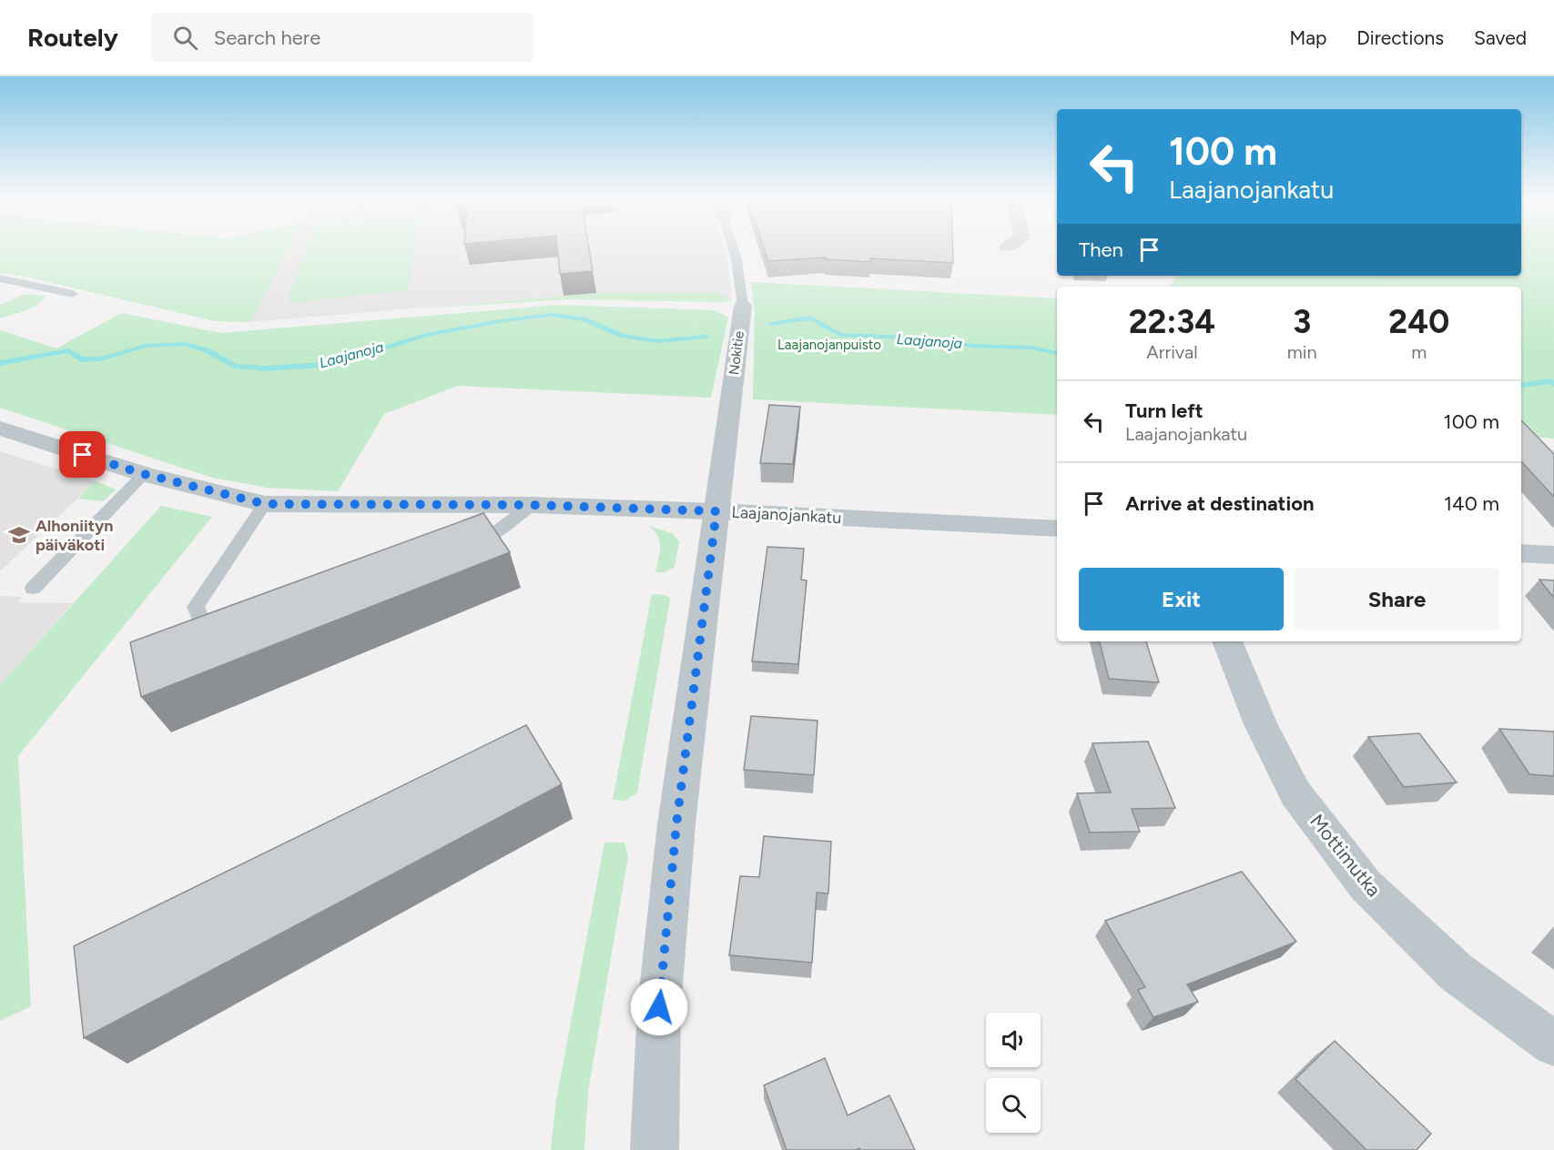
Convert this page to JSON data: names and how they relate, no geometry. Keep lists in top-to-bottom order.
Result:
{
  "streets": {
    "street": ["Nokitie", "Laajanojankatu", "Mottimutka"]
  },
  "crossings": [
    ["Nokitie", "Laajanojankatu"]
  ],
  "water": ["Laajanoja"],
  "parks": ["Laajanojanpuisto"],
  "places": {
    "school or university": ["Alhoniityn päiväkoti"]
  },
  "page": {
    "header": "Routely",
    "search": "Search here",
    "nav": ["Map", "Directions", "Saved"],
    "turn": ["100 m", "Laajanojankatu"],
    "then": "Then",
    "eta": [
      "22:34",
      "Arrival",
      "3",
      "min",
      "240",
      "m"
    ],
    "list": [
      {
        "name": "Turn left",
        "note": "Laajanojankatu",
        "value": "100 m"
      },
      {
        "name": "Arrive at destination",
        "value": "140 m"
      }
    ],
    "buttons": ["Exit", "Share"]
  }
}
